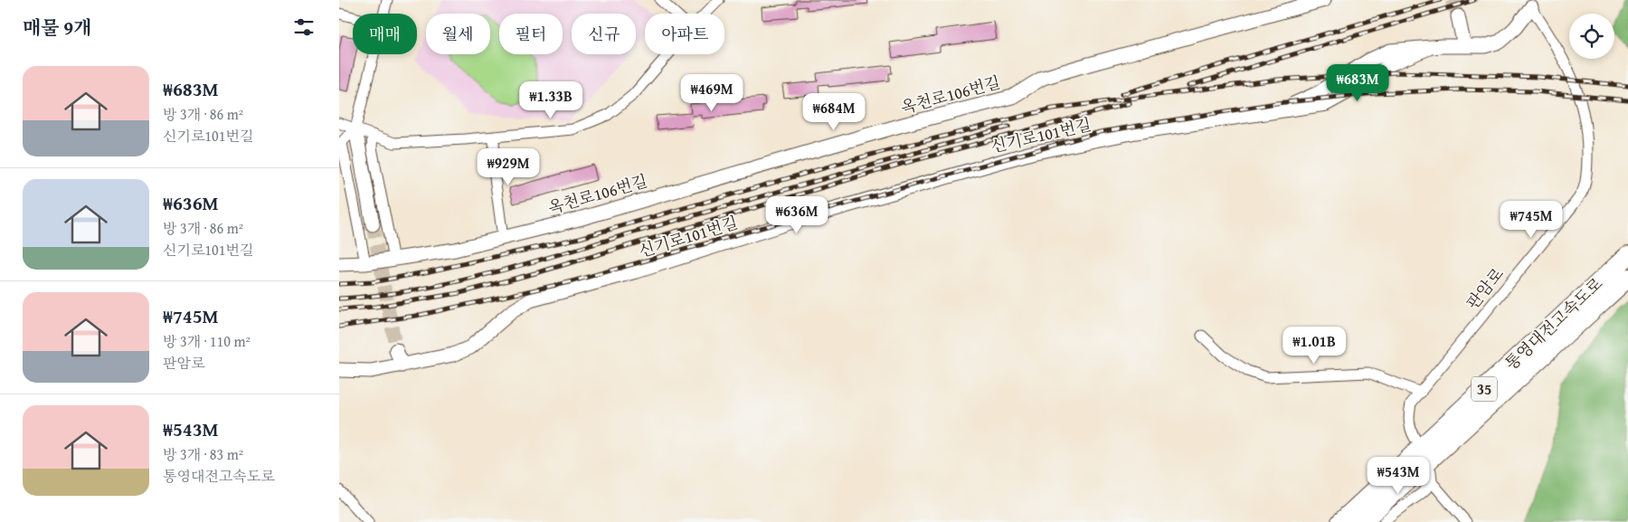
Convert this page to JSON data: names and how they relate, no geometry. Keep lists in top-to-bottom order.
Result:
{
  "streets": {
    "highway": ["통영대전고속도로", "35"],
    "street": ["옥천로106번길", "신기로101번길", "판암로"]
  },
  "crossings": [
    ["신기로101번길", "판암로"]
  ],
  "page": {
    "heading": "매물 9개",
    "chip": [
      "매매",
      "월세",
      "필터",
      "신규",
      "아파트"
    ],
    "list": [
      {
        "name": "₩683M",
        "note": "방 3개 · 86 m² · 신기로101번길"
      },
      {
        "name": "₩636M",
        "note": "방 3개 · 86 m² · 신기로101번길"
      },
      {
        "name": "₩745M",
        "note": "방 3개 · 110 m² · 판암로"
      },
      {
        "name": "₩543M",
        "note": "방 3개 · 83 m² · 통영대전고속도로"
      }
    ],
    "price": [
      "₩683M",
      "₩469M",
      "₩1.33B",
      "₩684M",
      "₩929M",
      "₩636M",
      "₩745M",
      "₩1.01B",
      "₩543M"
    ]
  }
}
